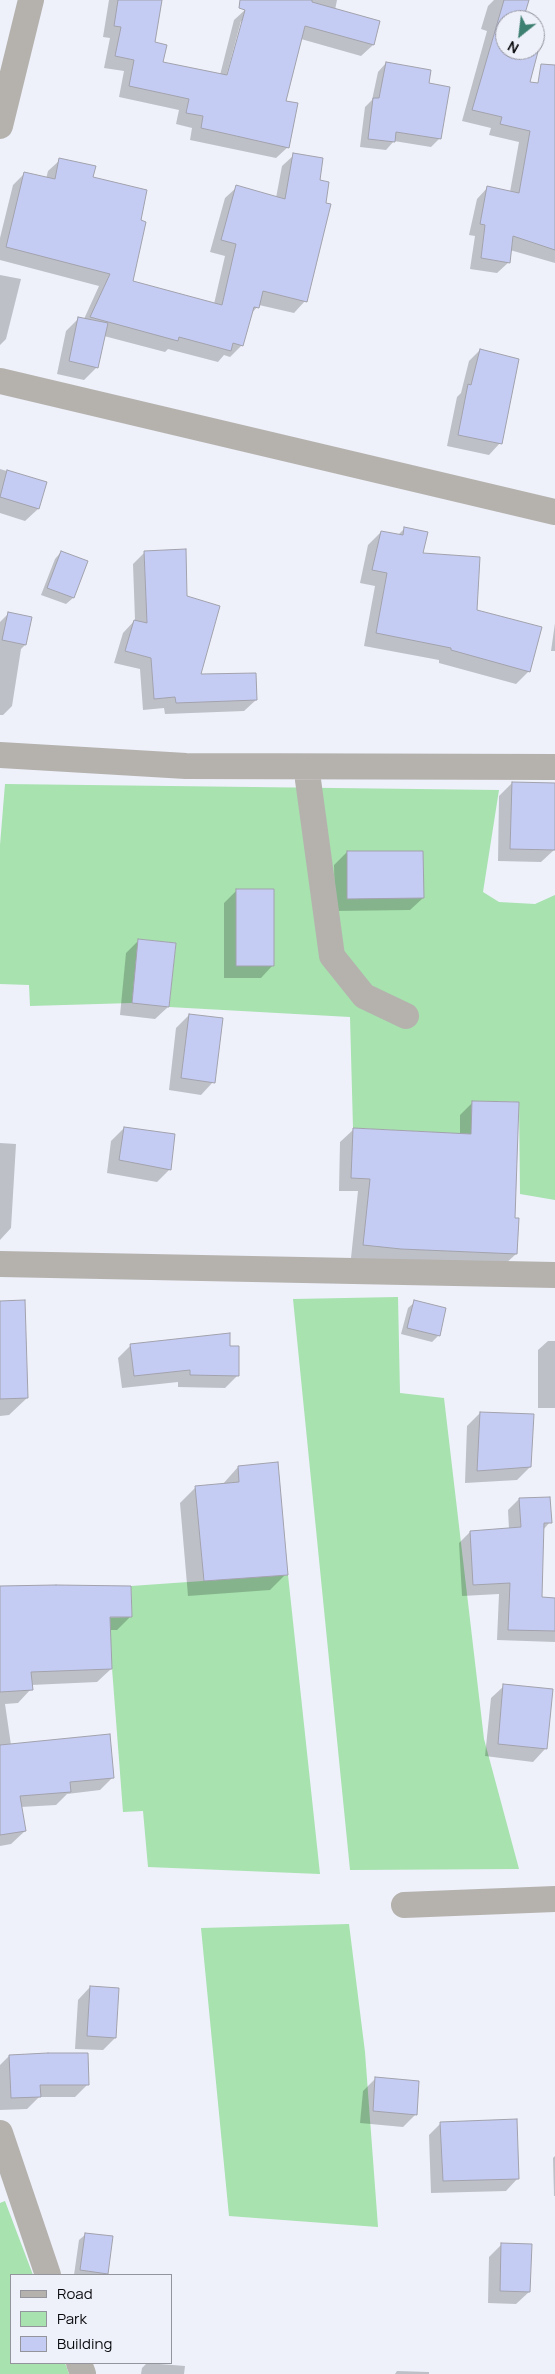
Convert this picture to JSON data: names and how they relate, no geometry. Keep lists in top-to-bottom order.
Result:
{
  "legend": ["Road", "Park", "Building"],
  "north": "bottom left"
}
